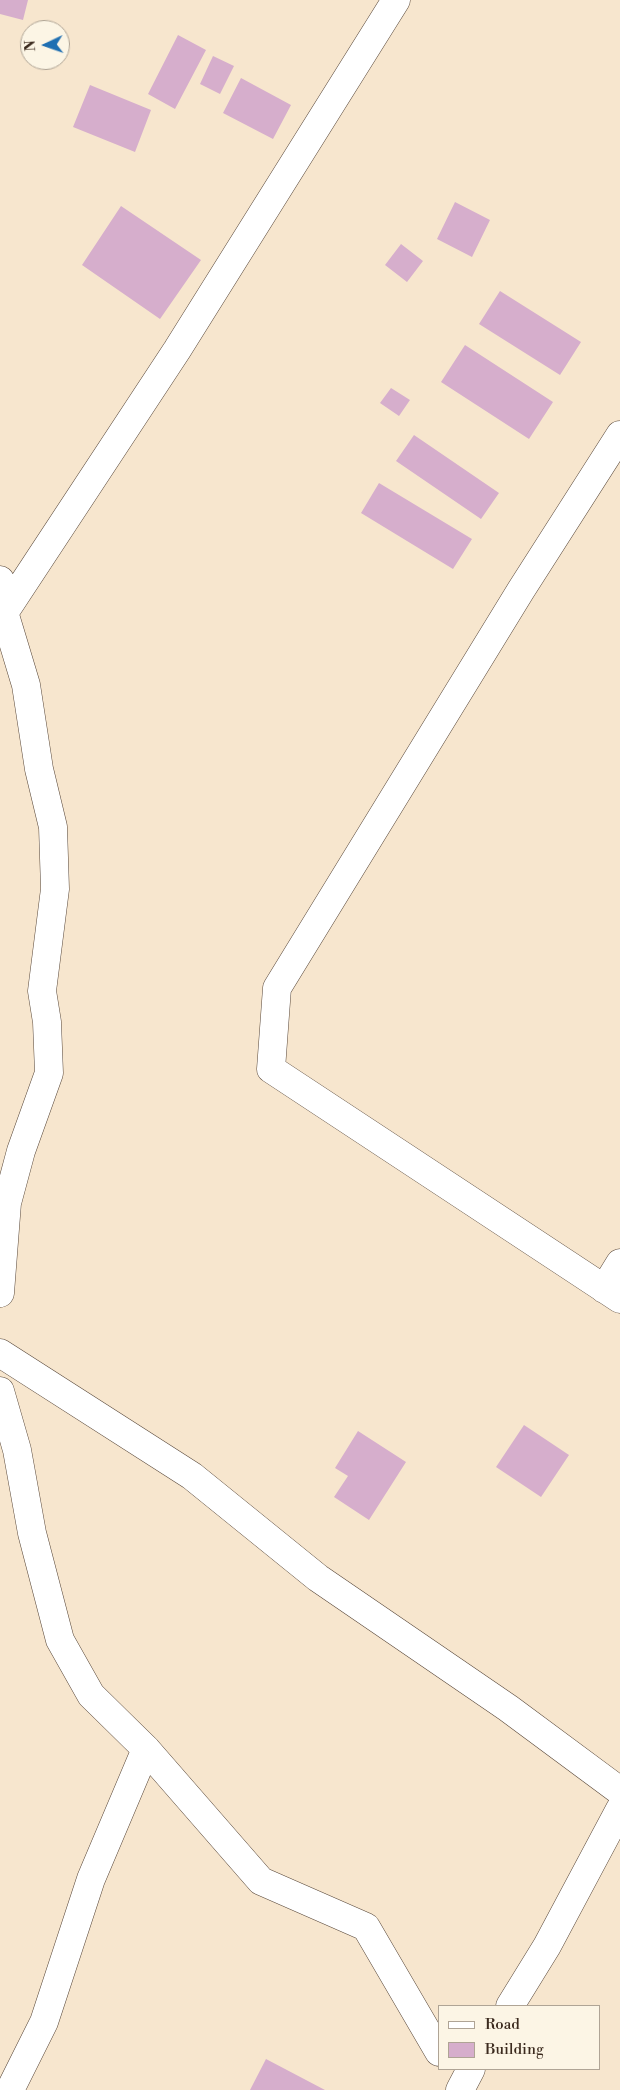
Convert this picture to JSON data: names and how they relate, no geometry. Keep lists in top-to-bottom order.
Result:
{
  "legend": ["Road", "Building"],
  "north": "left"
}
